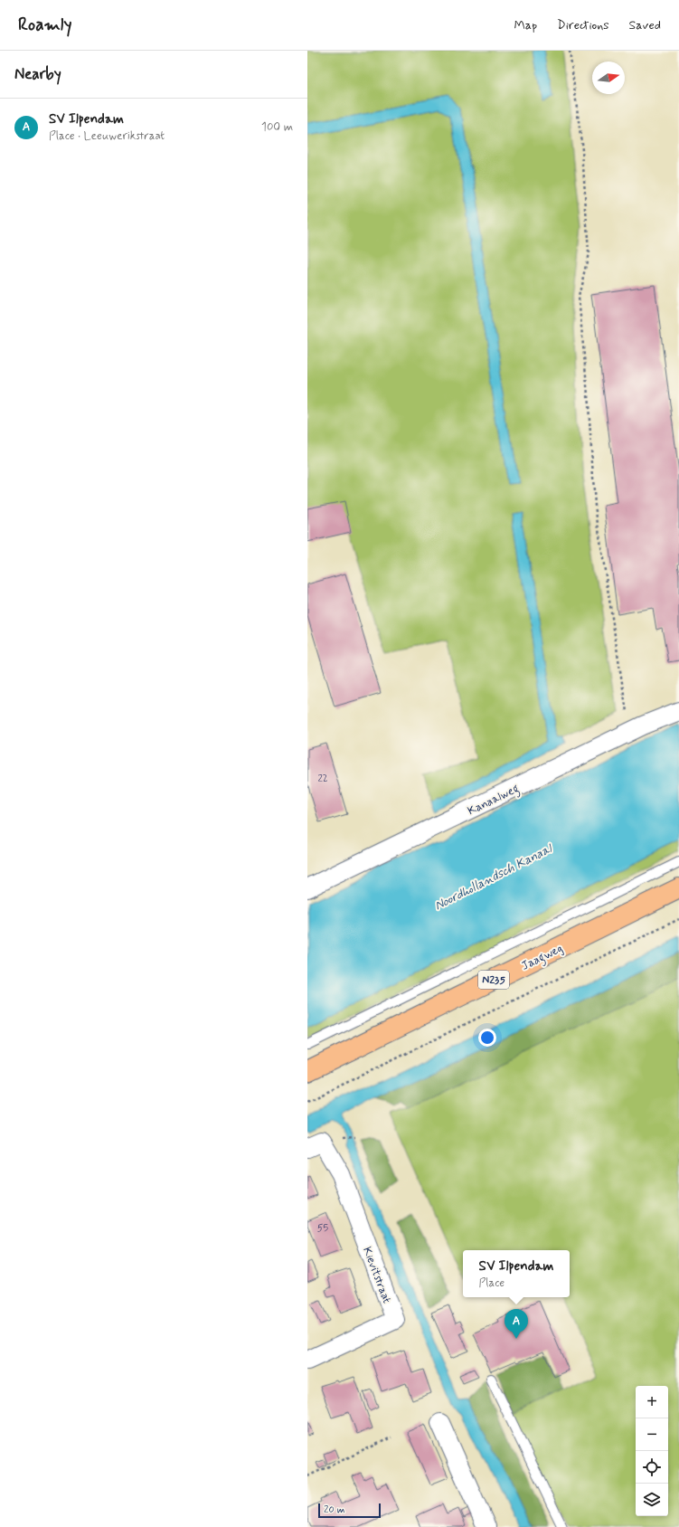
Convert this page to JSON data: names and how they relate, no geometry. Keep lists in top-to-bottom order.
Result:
{
  "streets": {
    "main road": ["Jaagweg", "N235"],
    "street": ["Kanaalweg", "Kievitstraat"]
  },
  "water": ["Noordhollandsch Kanaal"],
  "house_numbers": ["22", "55"],
  "scale_bar": "20 m",
  "north": "right",
  "page": {
    "header": "Roamly",
    "nav": ["Map", "Directions", "Saved"],
    "heading": "Nearby",
    "list": [
      {
        "mark": "A",
        "name": "SV Ilpendam",
        "note": "Place · Leeuwerikstraat",
        "value": "100 m"
      }
    ],
    "popup": ["SV Ilpendam", "Place"],
    "pins": "A",
    "map_buttons": ["+", "−"],
    "scale": "20 m"
  }
}
